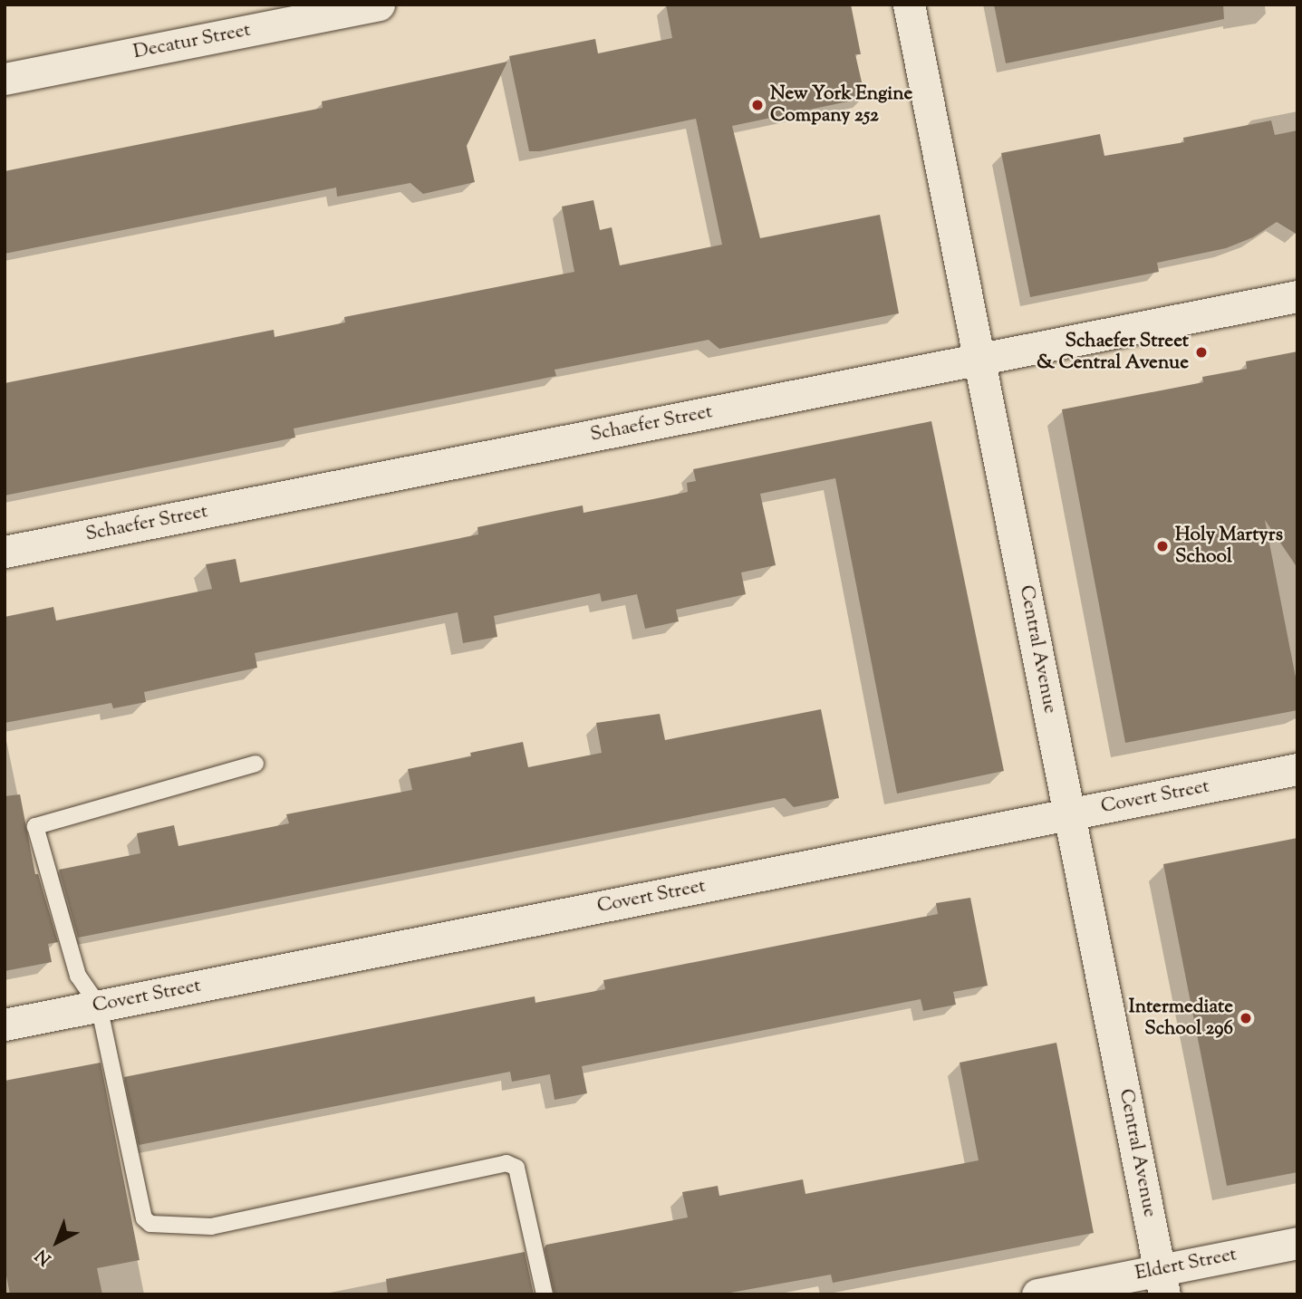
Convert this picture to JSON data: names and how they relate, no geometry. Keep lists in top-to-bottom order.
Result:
{
  "streets": {
    "street": [
      "Decatur Street",
      "Schaefer Street",
      "Central Avenue",
      "Covert Street",
      "Eldert Street"
    ]
  },
  "crossings": [
    ["Schaefer Street", "Central Avenue"],
    ["Central Avenue", "Covert Street"],
    ["Central Avenue", "Eldert Street"]
  ],
  "places": [
    "New York Engine Company 252",
    "Schaefer Street & Central Avenue",
    "Holy Martyrs School",
    "Intermediate School 296"
  ],
  "north": "bottom left"
}
